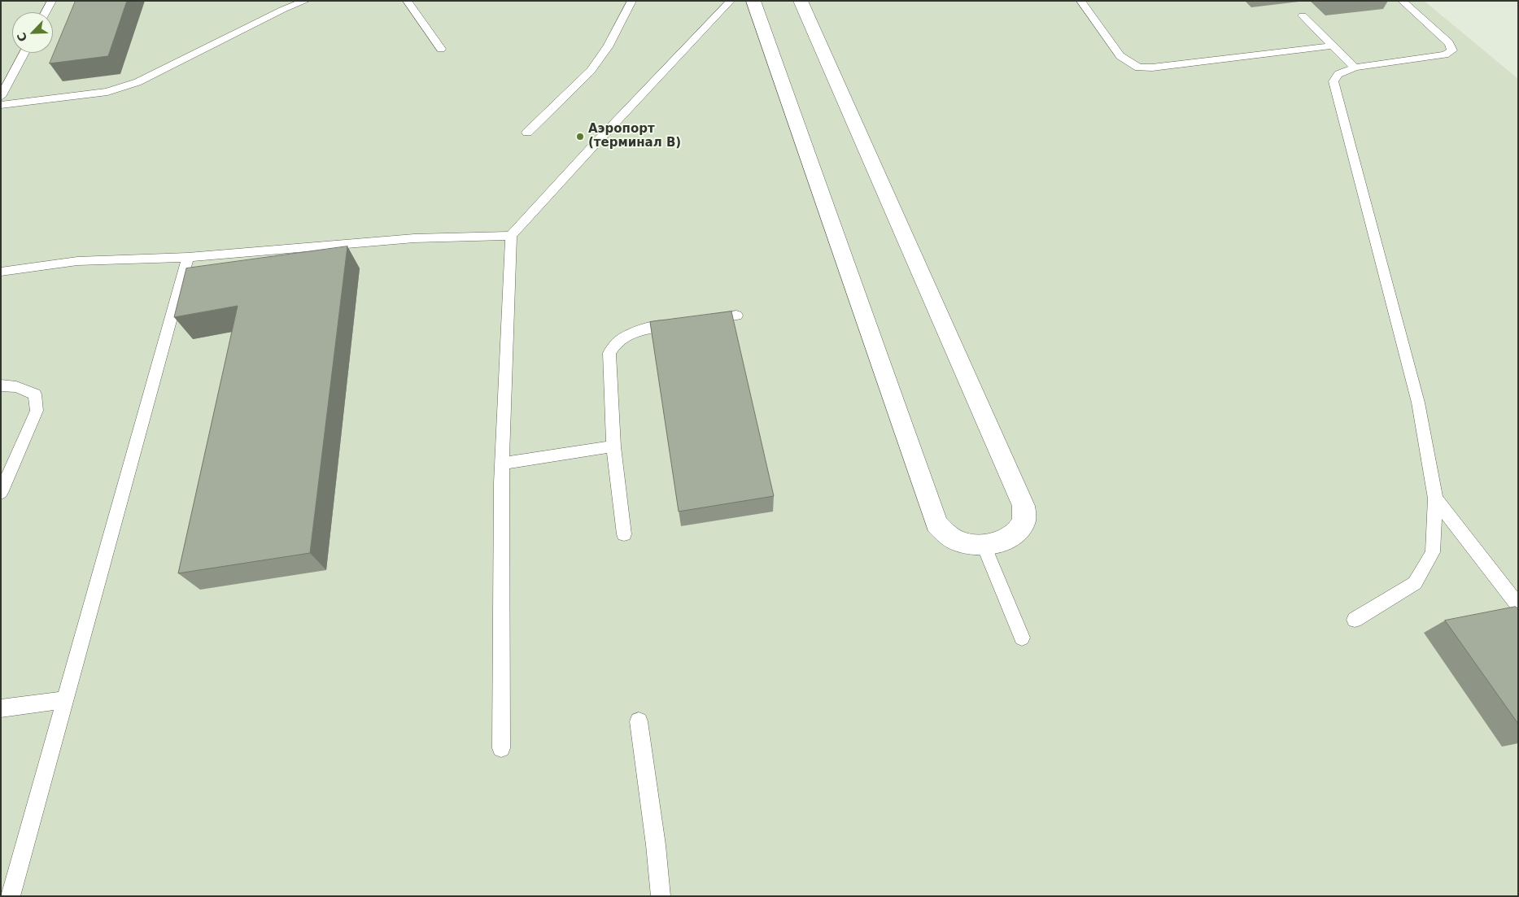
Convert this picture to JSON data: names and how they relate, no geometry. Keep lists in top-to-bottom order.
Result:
{
  "places": ["Аэропорт (терминал В)"],
  "north": "bottom left"
}
